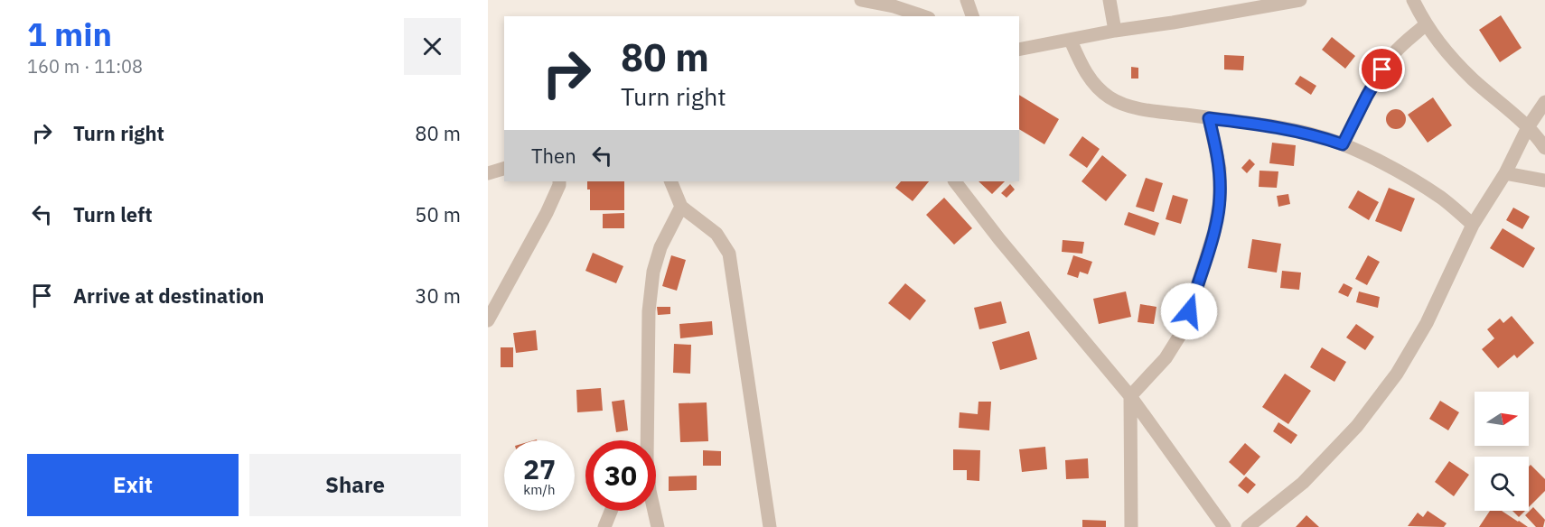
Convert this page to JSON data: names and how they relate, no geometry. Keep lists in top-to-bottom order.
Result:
{
  "north": "right",
  "page": {
    "heading": ["1 min", "160 m · 11:08"],
    "turn": ["80 m", "Turn right"],
    "list": [
      {
        "name": "Turn right",
        "value": "80 m"
      },
      {
        "name": "Turn left",
        "value": "50 m"
      },
      {
        "name": "Arrive at destination",
        "value": "30 m"
      }
    ],
    "then": "Then",
    "speed": "27 km/h",
    "limit": "30",
    "buttons": ["Exit", "Share"]
  }
}
